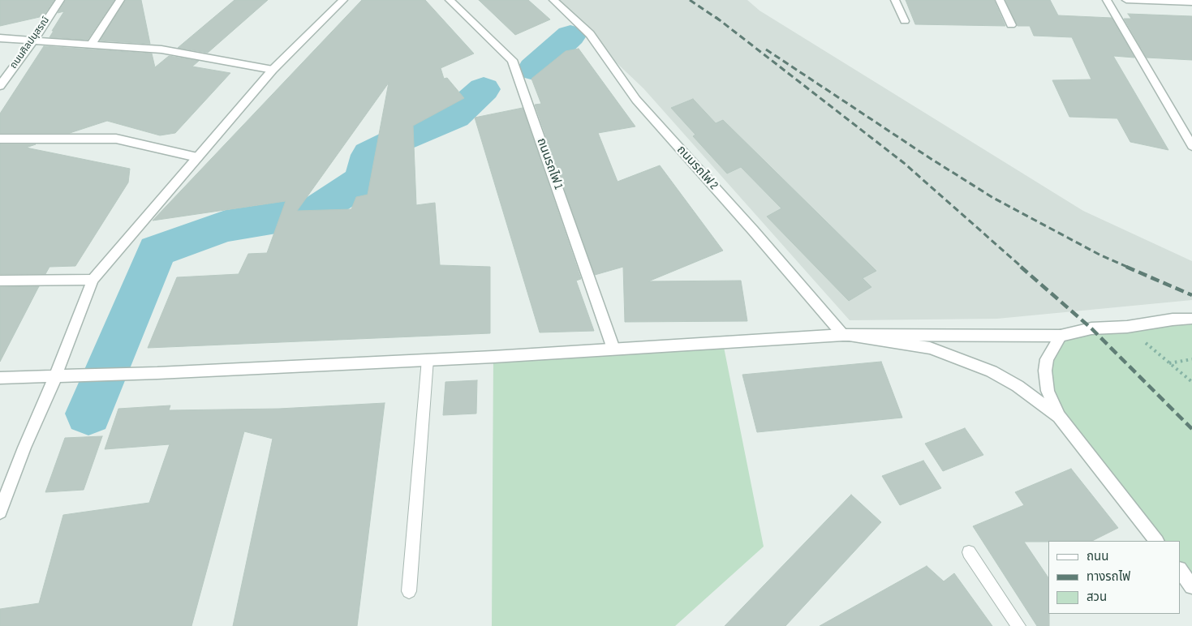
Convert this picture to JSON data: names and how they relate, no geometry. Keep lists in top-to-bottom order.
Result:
{
  "streets": {
    "street": ["ถนนศิลปนุสรณ์", "ถนนรถไฟ 1", "ถนนรถไฟ 2"]
  },
  "legend": ["ถนน", "ทางรถไฟ", "สวน"]
}
